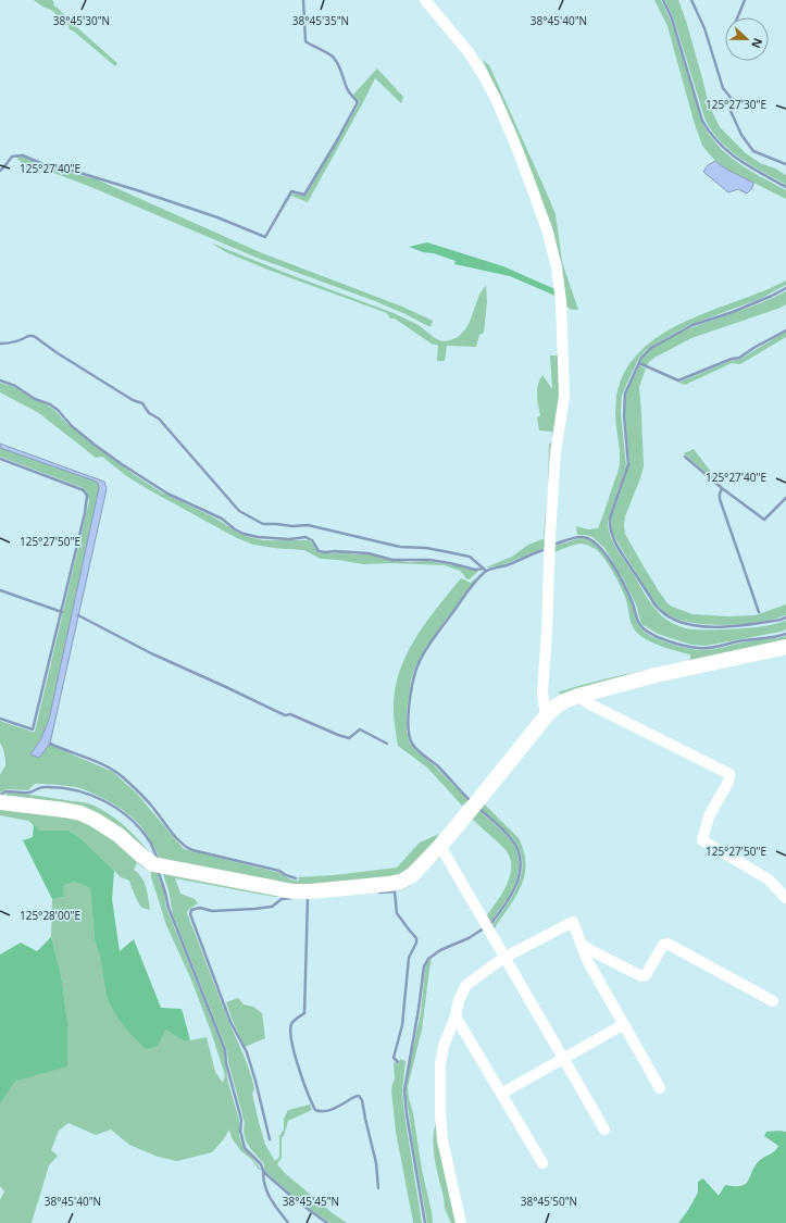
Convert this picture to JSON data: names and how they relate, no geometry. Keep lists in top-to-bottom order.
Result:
{
  "north": "right",
  "coordinates": [
    "38°45'30\"N",
    "38°45'40\"N",
    "38°45'35\"N",
    "125°27'30\"E",
    "125°27'40\"E",
    "125°27'50\"E",
    "125°28'00\"E",
    "38°45'45\"N",
    "38°45'50\"N"
  ]
}
